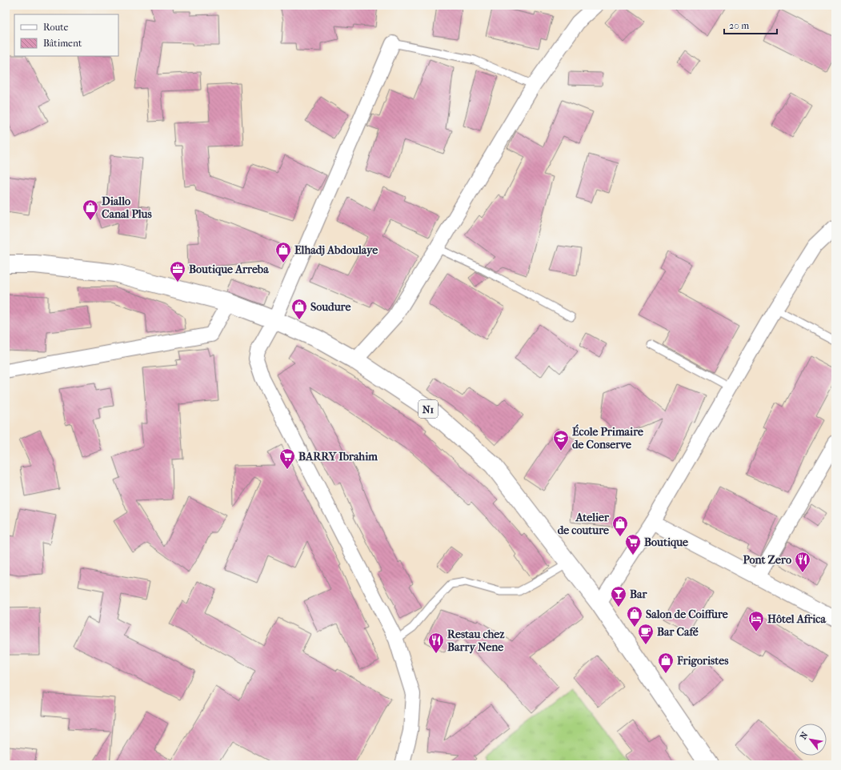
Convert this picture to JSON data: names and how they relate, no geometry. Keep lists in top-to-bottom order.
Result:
{
  "streets": {
    "highway": ["N1"]
  },
  "places": {
    "shop": [
      "Diallo Canal Plus",
      "Elhadj Abdoulaye",
      "Soudure",
      "Atelier de couture",
      "Salon de Coiffure",
      "Frigoristes"
    ],
    "office": ["Boutique Arreba"],
    "school or university": ["École Primaire de Conserve"],
    "supermarket": ["BARRY Ibrahim", "Boutique"],
    "restaurant": ["Pont Zero", "Restau chez Barry Nene"],
    "bar": ["Bar"],
    "hotel": ["Hôtel Africa"],
    "cafe": ["Bar Café"]
  },
  "legend": ["Route", "Bâtiment"],
  "scale_bar": "20 m",
  "north": "top left"
}
